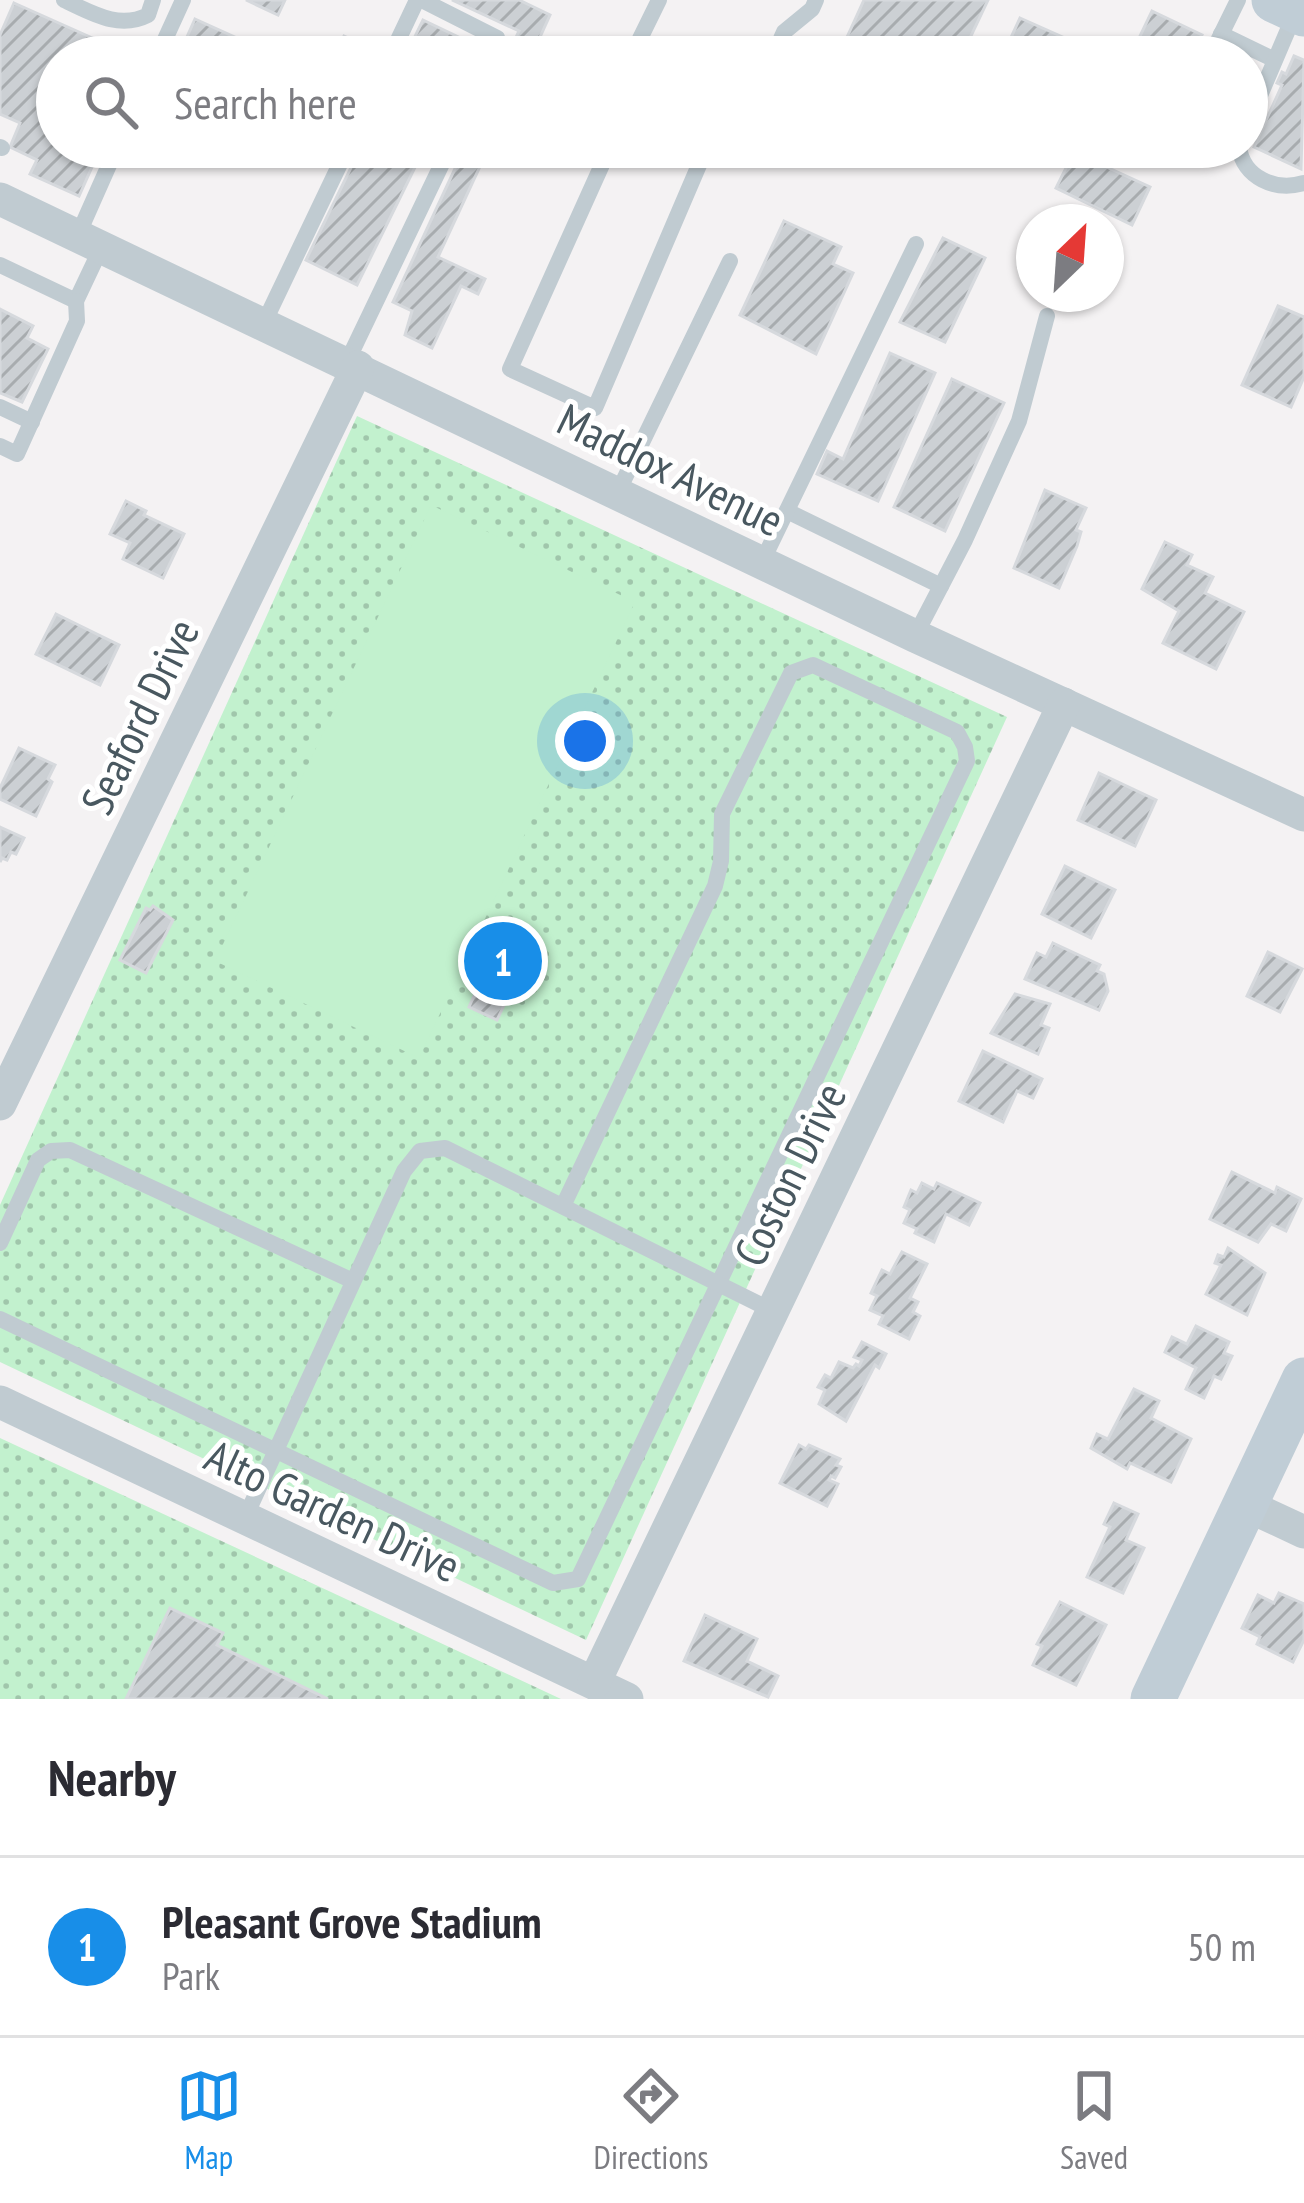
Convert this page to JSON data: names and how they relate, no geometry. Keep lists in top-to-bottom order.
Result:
{
  "streets": {
    "street": [
      "Maddox Avenue",
      "Seaford Drive",
      "Coston Drive",
      "Alto Garden Drive"
    ]
  },
  "crossings": [
    ["Maddox Avenue", "Seaford Drive"],
    ["Maddox Avenue", "Coston Drive"],
    ["Coston Drive", "Alto Garden Drive"]
  ],
  "north": "top right",
  "page": {
    "search": "Search here",
    "pins": "1",
    "heading": "Nearby",
    "list": [
      {
        "mark": "1",
        "name": "Pleasant Grove Stadium",
        "note": "Park",
        "value": "50 m"
      }
    ],
    "nav": ["Map", "Directions", "Saved"]
  }
}
